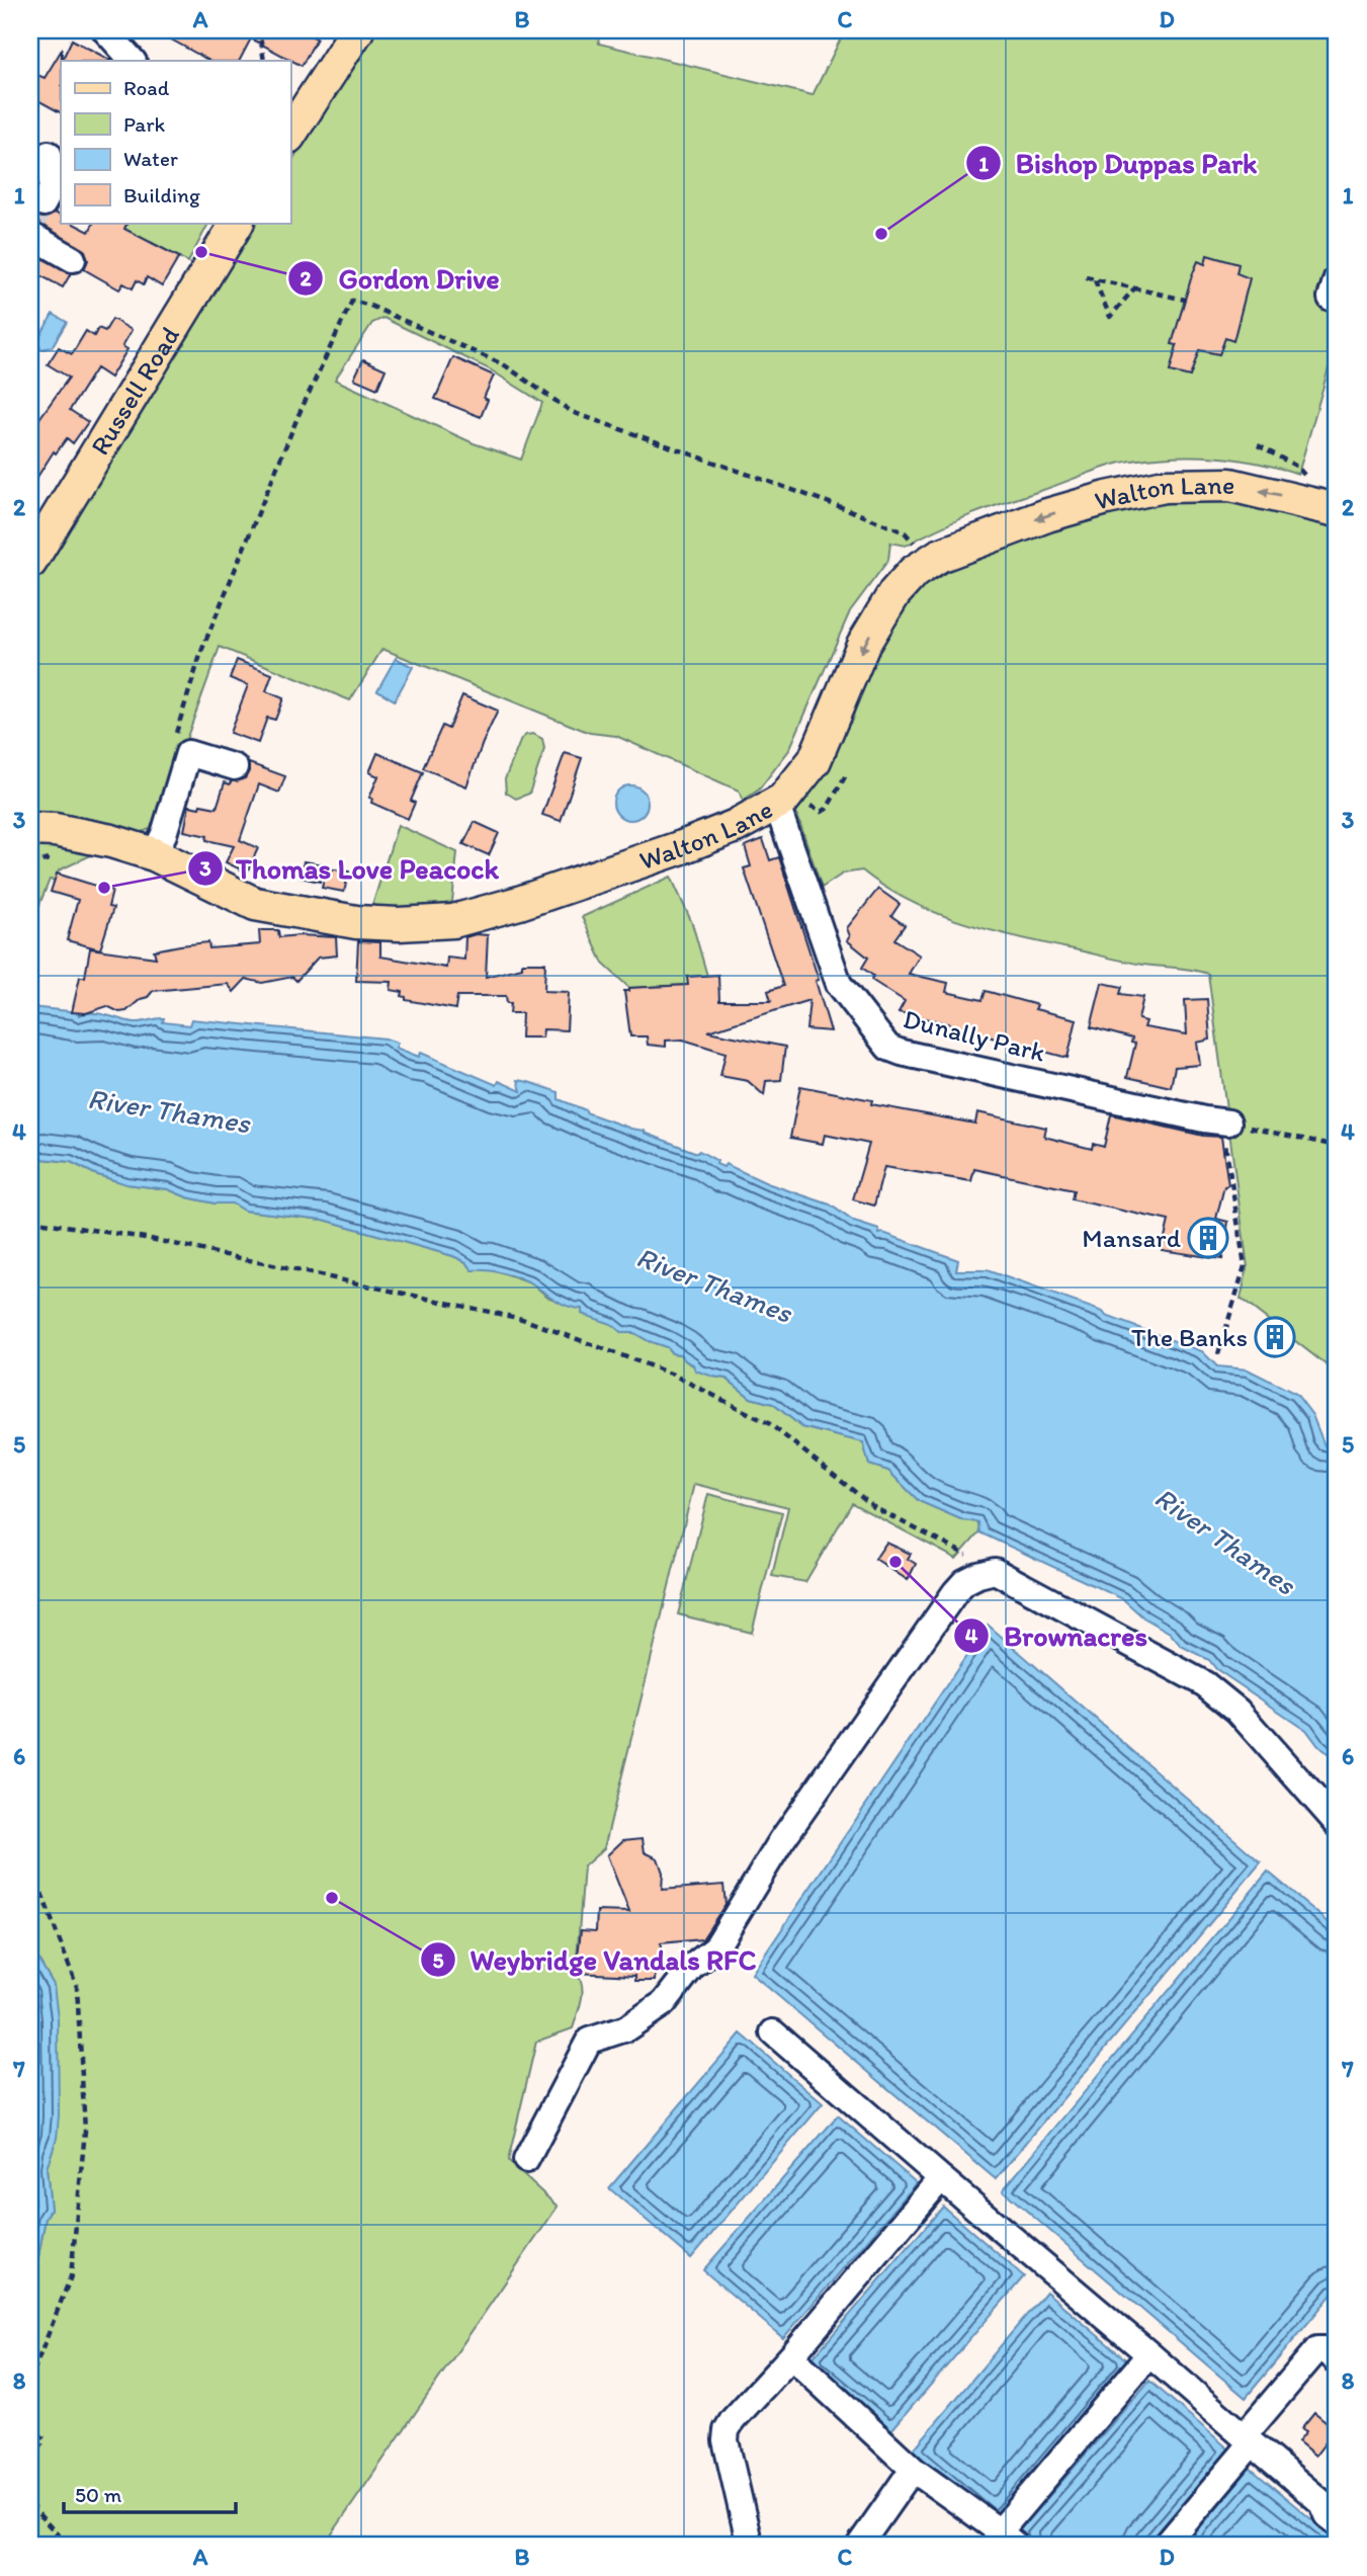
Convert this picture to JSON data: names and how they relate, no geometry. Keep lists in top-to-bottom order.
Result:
{
  "streets": {
    "main road": ["Russell Road", "Walton Lane"],
    "street": ["Dunally Park"]
  },
  "crossings": [
    ["Walton Lane", "Dunally Park"]
  ],
  "one_way": ["Walton Lane"],
  "water": ["River Thames"],
  "places": {
    "other": [
      "Bishop Duppas Park",
      "Gordon Drive",
      "Thomas Love Peacock",
      "Brownacres",
      "Weybridge Vandals RFC"
    ],
    "building": ["Mansard", "The Banks"]
  },
  "legend": [
    "Road",
    "Park",
    "Water",
    "Building"
  ],
  "scale_bar": "50 m",
  "grid": {
    "columns": [
      "A",
      "B",
      "C",
      "D"
    ],
    "rows": [
      "1",
      "2",
      "3",
      "4",
      "5",
      "6",
      "7",
      "8"
    ]
  }
}
